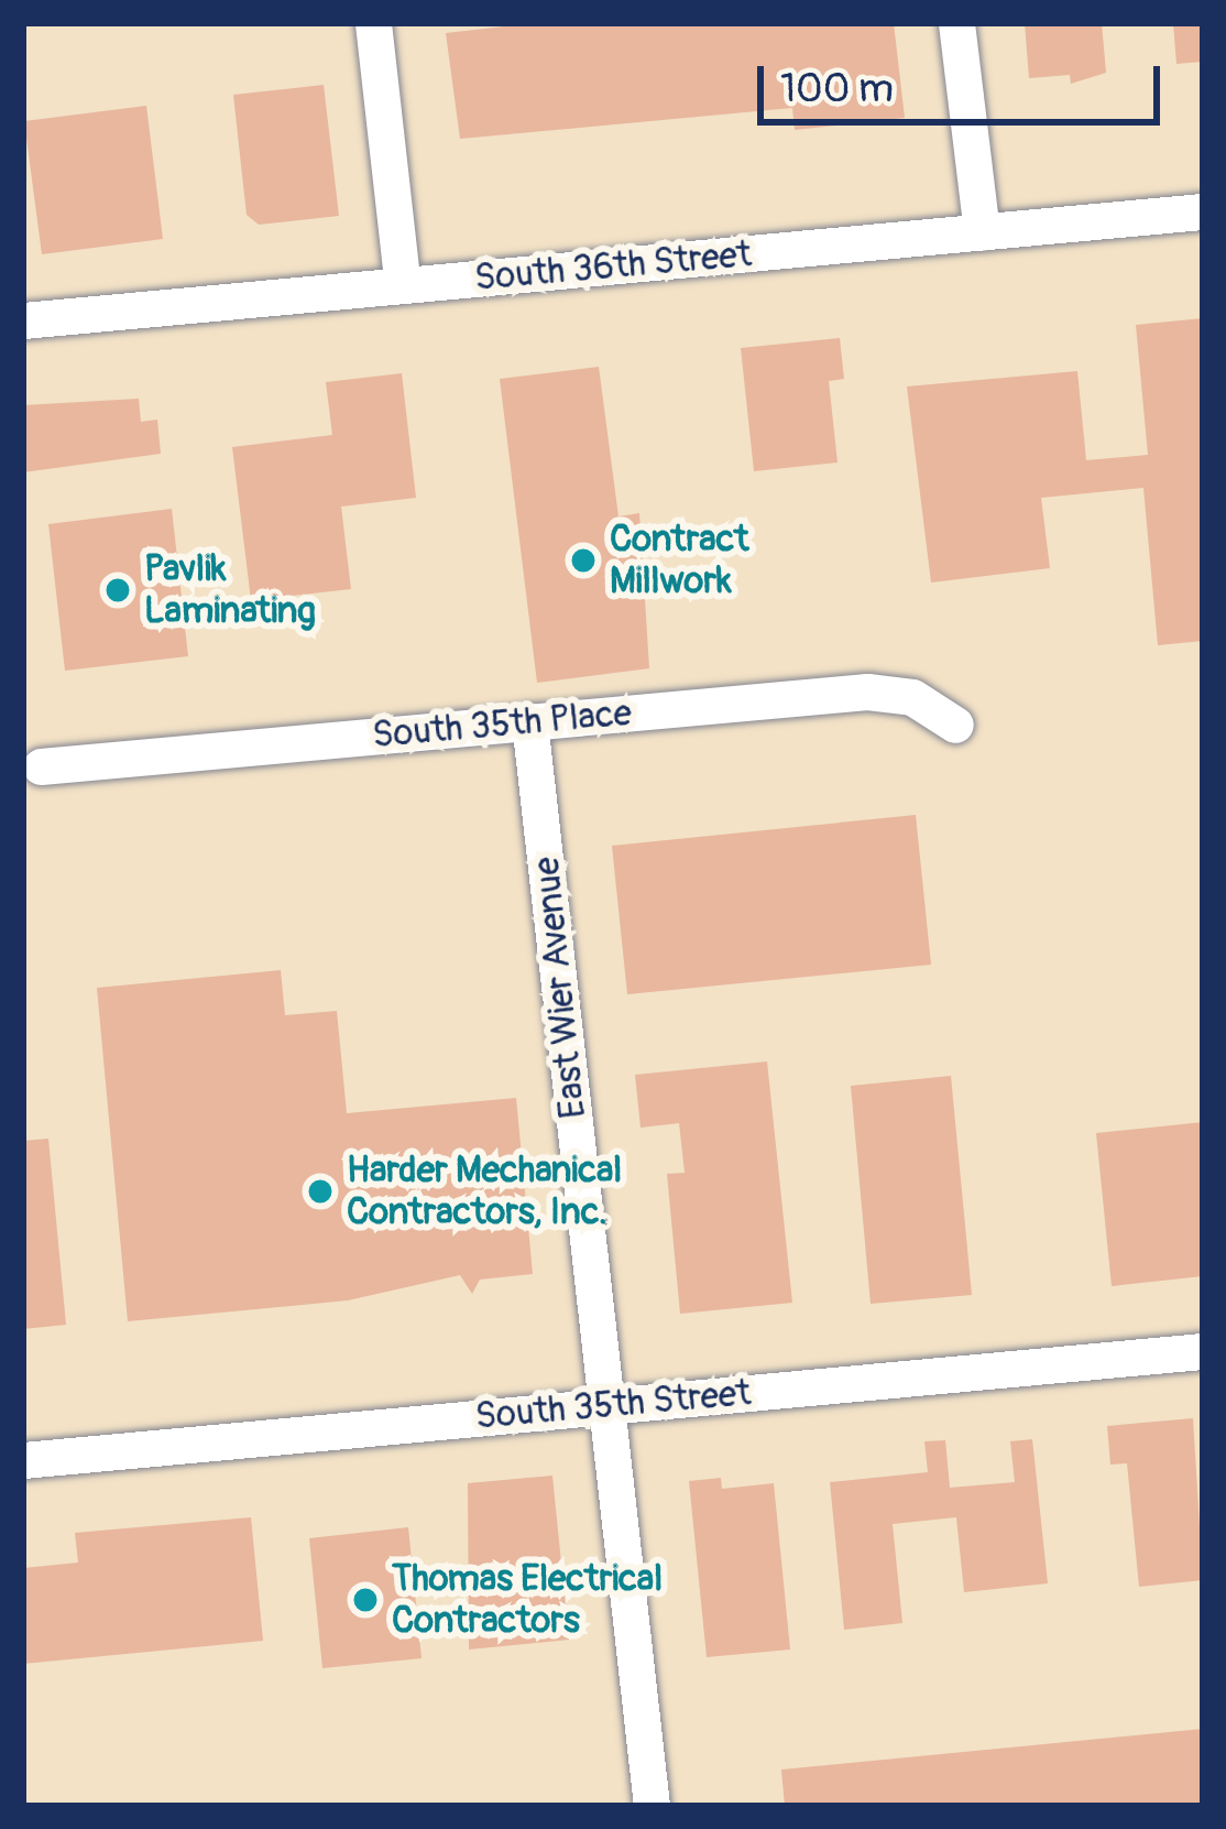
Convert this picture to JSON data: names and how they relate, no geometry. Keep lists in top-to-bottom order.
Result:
{
  "streets": {
    "street": [
      "South 36th Street",
      "South 35th Place",
      "East Wier Avenue",
      "South 35th Street"
    ]
  },
  "crossings": [
    ["South 35th Place", "East Wier Avenue"],
    ["East Wier Avenue", "South 35th Street"]
  ],
  "places": [
    "Contract Millwork",
    "Pavlik Laminating",
    "Harder Mechanical Contractors, Inc.",
    "Thomas Electrical Contractors"
  ],
  "scale_bar": "100 m"
}
